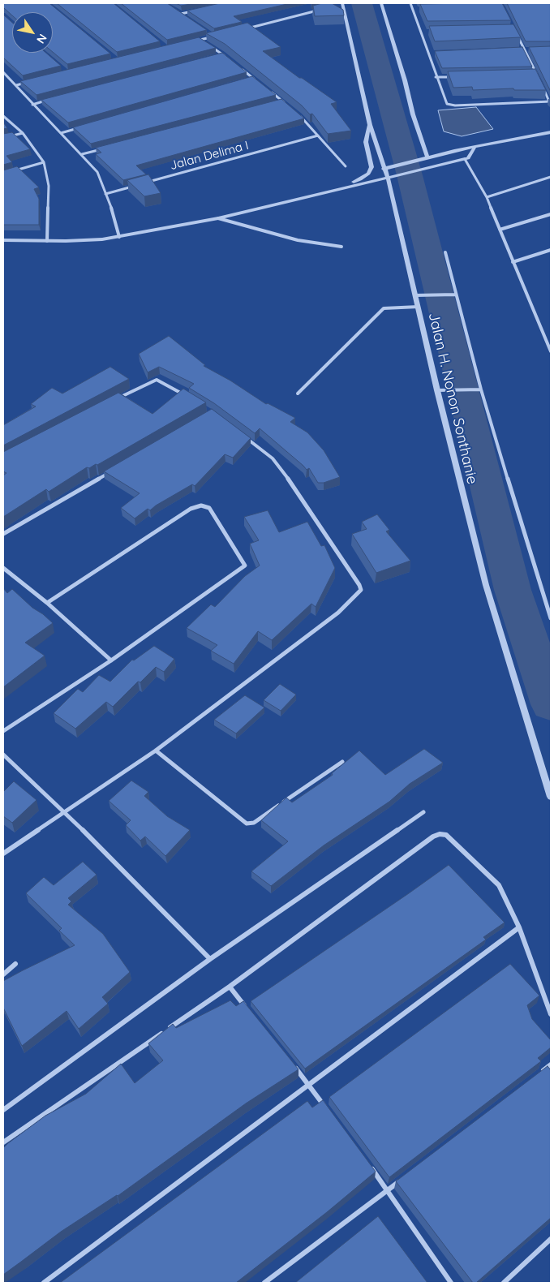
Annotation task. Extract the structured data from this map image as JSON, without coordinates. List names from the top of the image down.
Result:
{
  "streets": {
    "street": ["Jalan Delima I", "Jalan H. Nonon Sonthanie"]
  },
  "north": "bottom right"
}
